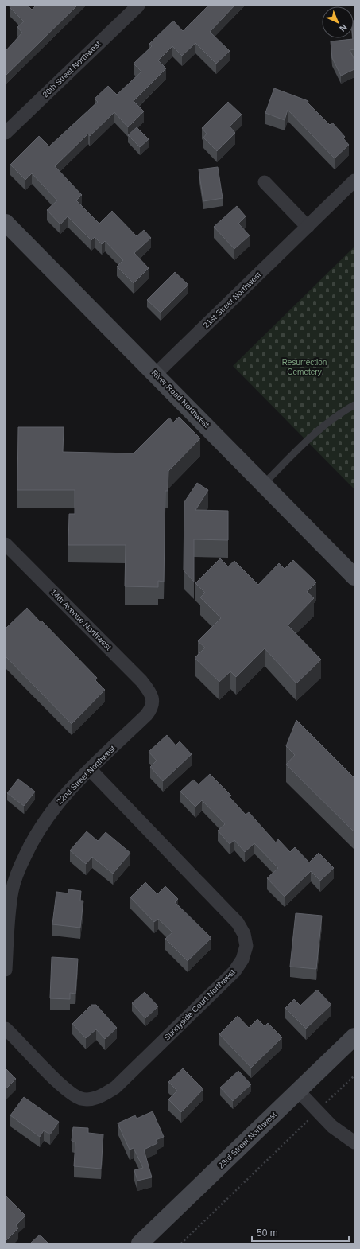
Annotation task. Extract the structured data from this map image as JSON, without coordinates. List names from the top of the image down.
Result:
{
  "streets": {
    "street": [
      "20th Street Northwest",
      "21st Street Northwest",
      "River Road Northwest",
      "14th Avenue Northwest",
      "22nd Street Northwest",
      "Sunnyside Court Northwest",
      "23rd Street Northwest"
    ]
  },
  "crossings": [
    ["21st Street Northwest", "River Road Northwest"],
    ["14th Avenue Northwest", "22nd Street Northwest"],
    ["22nd Street Northwest", "Sunnyside Court Northwest"]
  ],
  "parks": ["Resurrection Cemetery"],
  "scale_bar": "50 m",
  "north": "bottom right"
}
